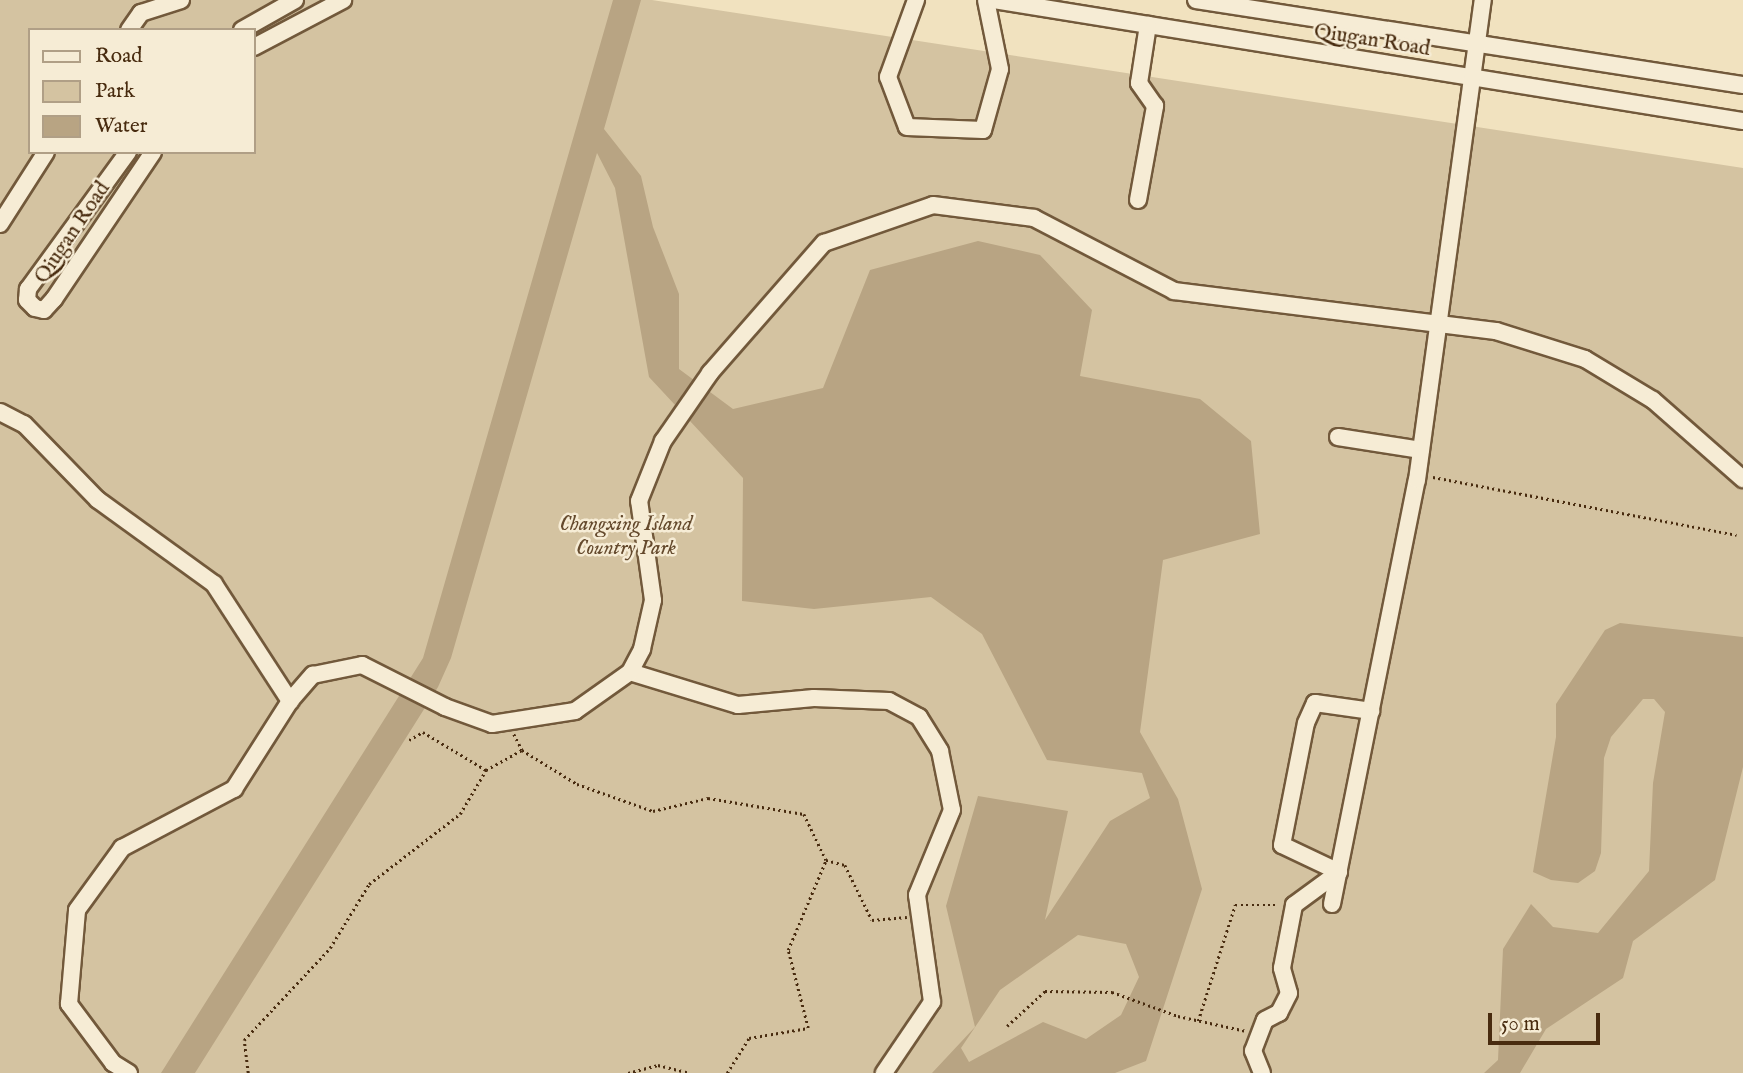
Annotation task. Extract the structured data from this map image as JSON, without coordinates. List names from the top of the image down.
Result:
{
  "streets": {
    "street": ["Qiugan Road"]
  },
  "parks": ["Changxing Island Country Park"],
  "legend": ["Road", "Park", "Water"],
  "scale_bar": "50 m"
}
